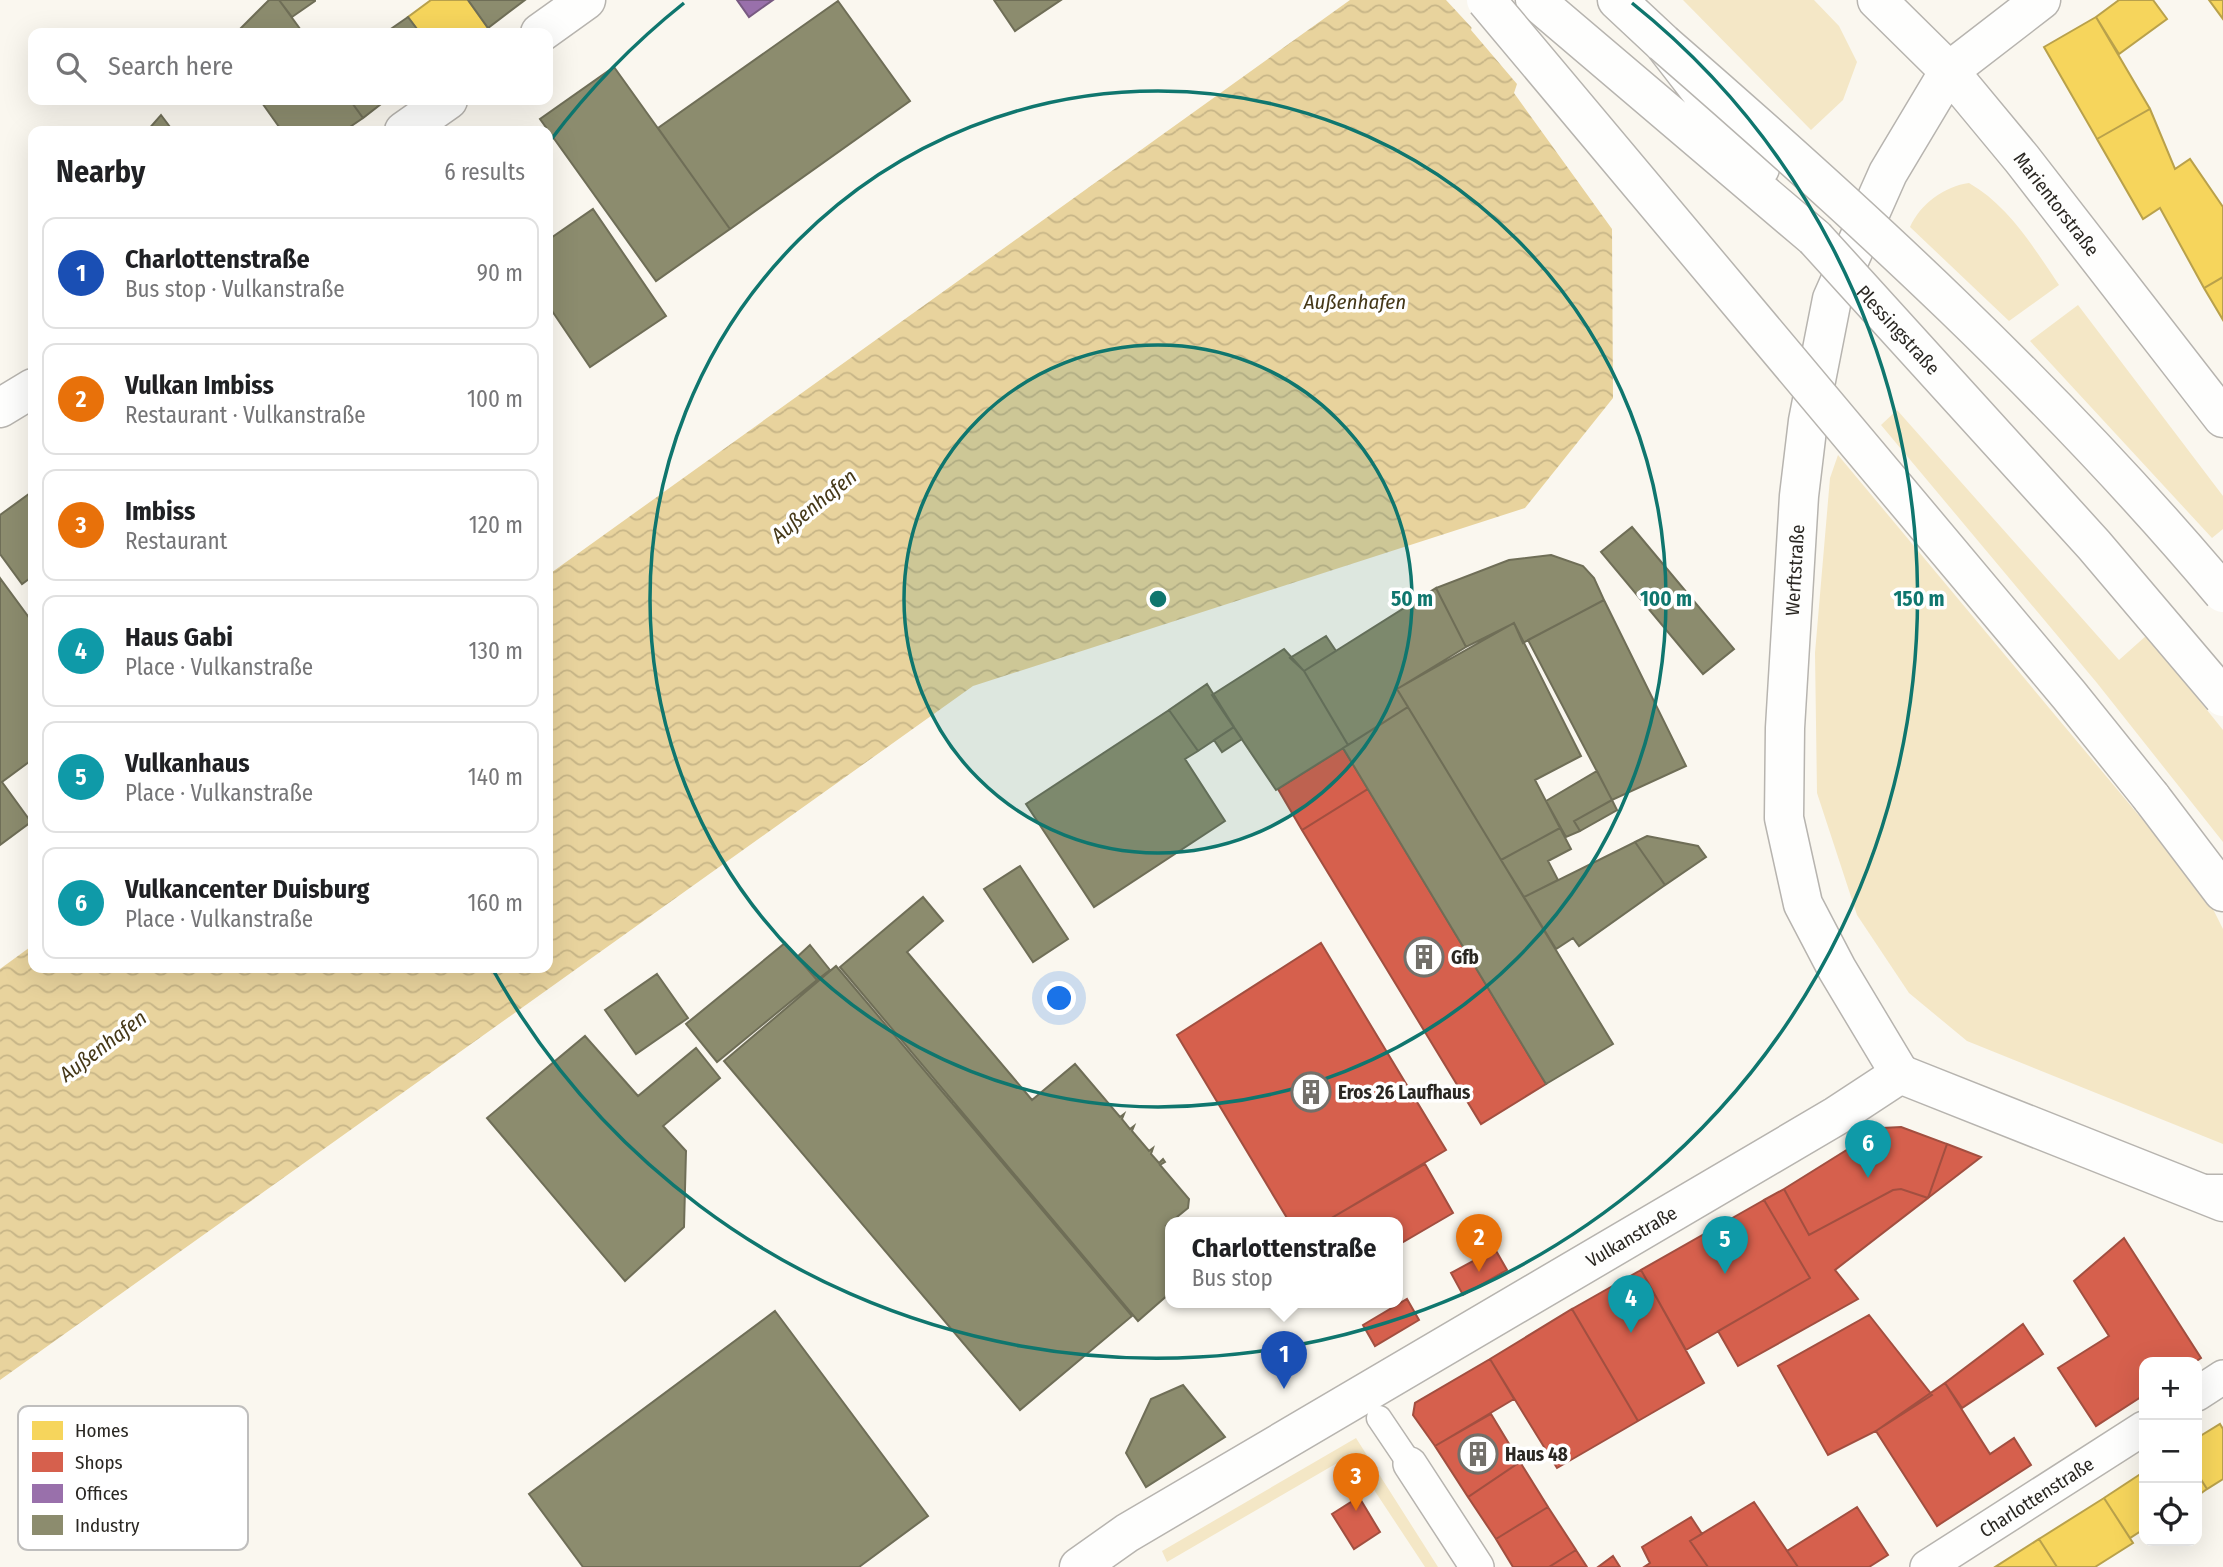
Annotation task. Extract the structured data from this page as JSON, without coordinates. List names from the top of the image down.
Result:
{
  "streets": {
    "main road": [
      "Marientorstraße",
      "Plessingstraße",
      "Werftstraße",
      "Vulkanstraße"
    ],
    "street": ["Charlottenstraße"]
  },
  "crossings": [
    ["Marientorstraße", "Werftstraße"],
    ["Werftstraße", "Vulkanstraße"]
  ],
  "water": ["Außenhafen"],
  "places": {
    "building": ["Gfb", "Eros 26 Laufhaus", "Haus 48"]
  },
  "legend": [
    "Homes",
    "Shops",
    "Offices",
    "Industry"
  ],
  "page": {
    "search": "Search here",
    "heading": ["Nearby", "6 results"],
    "list": [
      {
        "mark": "1",
        "name": "Charlottenstraße",
        "note": "Bus stop · Vulkanstraße",
        "value": "90 m"
      },
      {
        "mark": "2",
        "name": "Vulkan Imbiss",
        "note": "Restaurant · Vulkanstraße",
        "value": "100 m"
      },
      {
        "mark": "3",
        "name": "Imbiss",
        "note": "Restaurant",
        "value": "120 m"
      },
      {
        "mark": "4",
        "name": "Haus Gabi",
        "note": "Place · Vulkanstraße",
        "value": "130 m"
      },
      {
        "mark": "5",
        "name": "Vulkanhaus",
        "note": "Place · Vulkanstraße",
        "value": "140 m"
      },
      {
        "mark": "6",
        "name": "Vulkancenter Duisburg",
        "note": "Place · Vulkanstraße",
        "value": "160 m"
      }
    ],
    "pins": [
      "6",
      "2",
      "5",
      "4",
      "1",
      "3"
    ],
    "popup": ["Charlottenstraße", "Bus stop"],
    "map_buttons": ["+", "−"]
  },
  "rings": ["50 m", "100 m", "150 m"]
}
